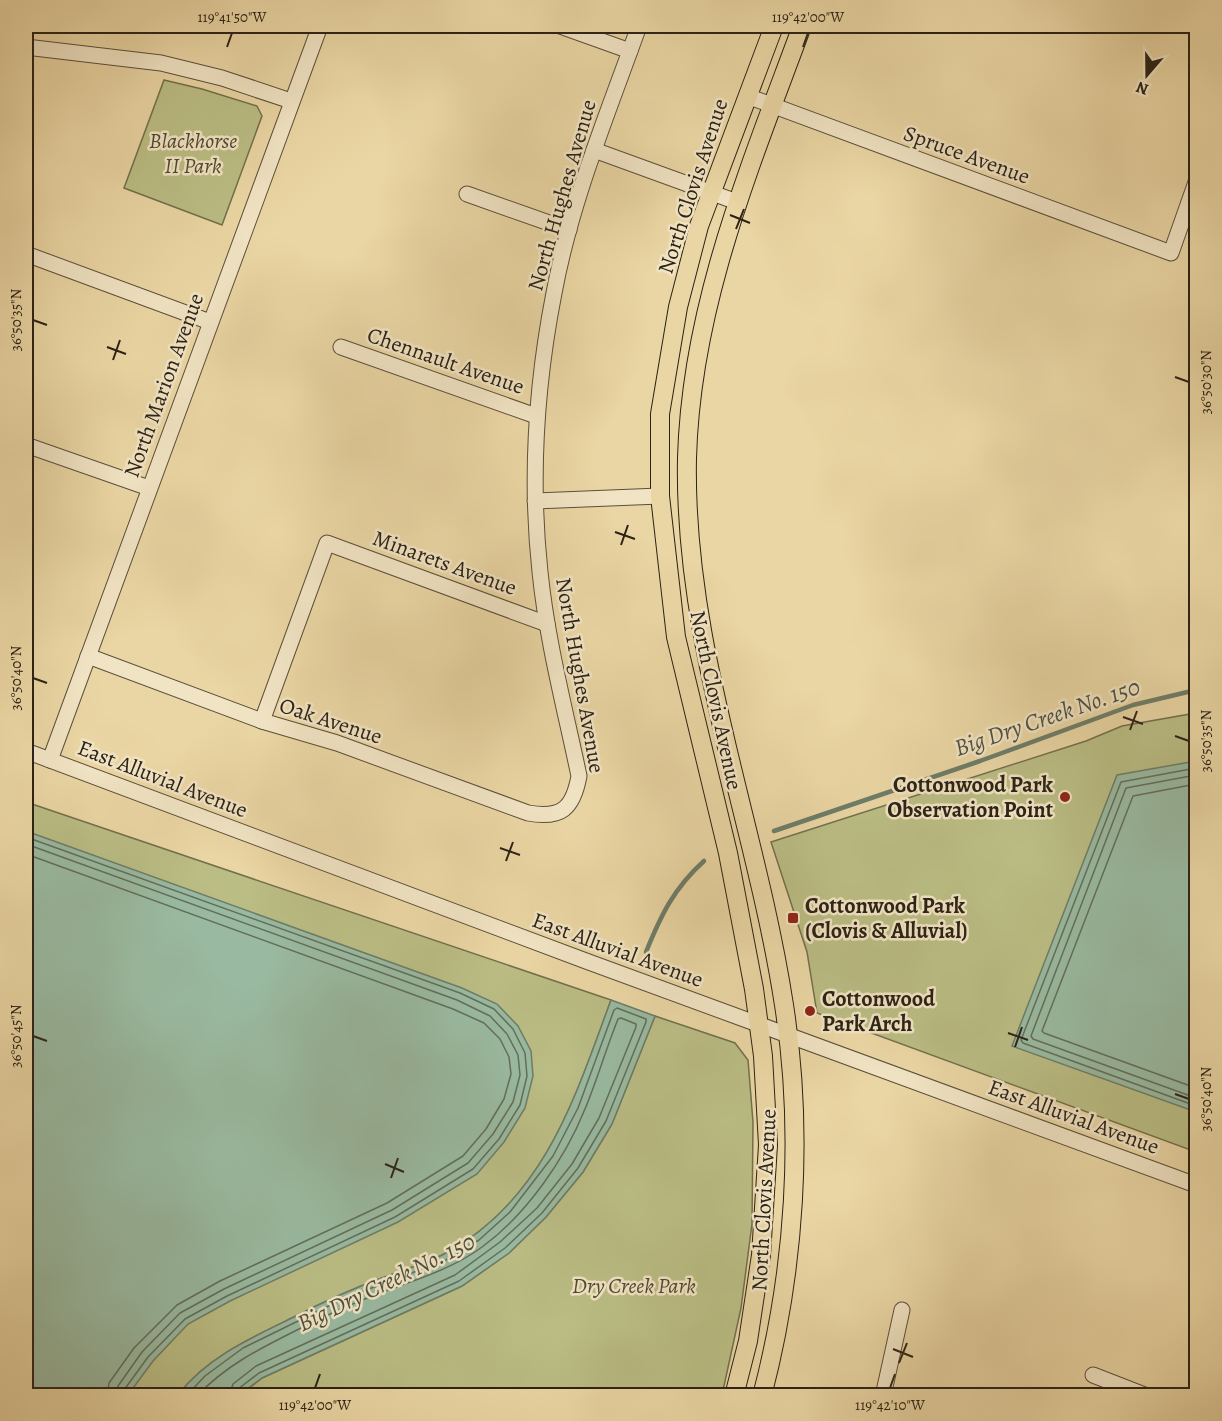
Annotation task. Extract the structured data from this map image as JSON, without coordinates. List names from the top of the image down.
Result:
{
  "streets": {
    "main road": ["North Clovis Avenue"],
    "street": [
      "Spruce Avenue",
      "North Hughes Avenue",
      "Chennault Avenue",
      "North Marion Avenue",
      "Minarets Avenue",
      "Oak Avenue",
      "East Alluvial Avenue"
    ]
  },
  "crossings": [
    ["Spruce Avenue", "North Clovis Avenue"],
    ["North Clovis Avenue", "East Alluvial Avenue"],
    ["North Hughes Avenue", "Chennault Avenue"],
    ["North Hughes Avenue", "Minarets Avenue"],
    ["North Hughes Avenue", "Oak Avenue"],
    ["North Marion Avenue", "Oak Avenue"],
    ["North Marion Avenue", "East Alluvial Avenue"],
    ["Minarets Avenue", "Oak Avenue"]
  ],
  "water": ["Big Dry Creek No. 150"],
  "parks": ["Blackhorse II Park", "Dry Creek Park"],
  "places": {
    "other": ["Cottonwood Park Observation Point", "Cottonwood Park Arch"],
    "transit": ["Cottonwood Park (Clovis & Alluvial)"]
  },
  "north": "bottom",
  "coordinates": [
    "119°41'50\"W",
    "119°42'00\"W",
    "36°50'35\"N",
    "36°50'30\"N",
    "36°50'40\"N",
    "36°50'45\"N",
    "119°42'10\"W"
  ]
}
